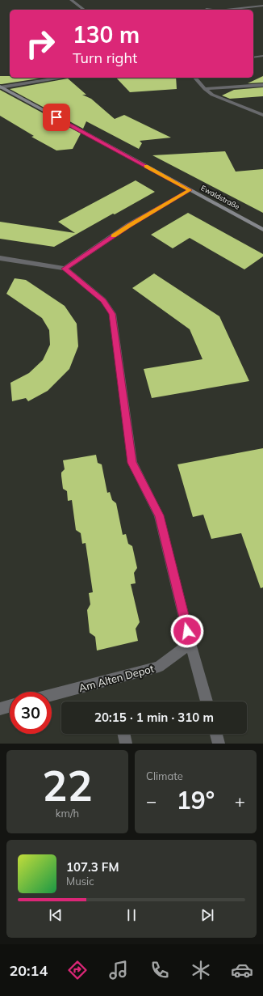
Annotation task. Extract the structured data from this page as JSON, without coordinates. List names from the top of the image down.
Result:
{
  "streets": {
    "main road": ["Ewaldstraße"],
    "street": ["Am Alten Depot"]
  },
  "page": {
    "turn": ["130 m", "Turn right"],
    "limit": "30",
    "trip": "20:15 · 1 min · 310 m",
    "tile": [
      ["22", "km/h"],
      "Climate"
    ],
    "heat": ["−", "19°", "+"],
    "song": ["107.3 FM", "Music"],
    "tabs": "20:14"
  }
}
